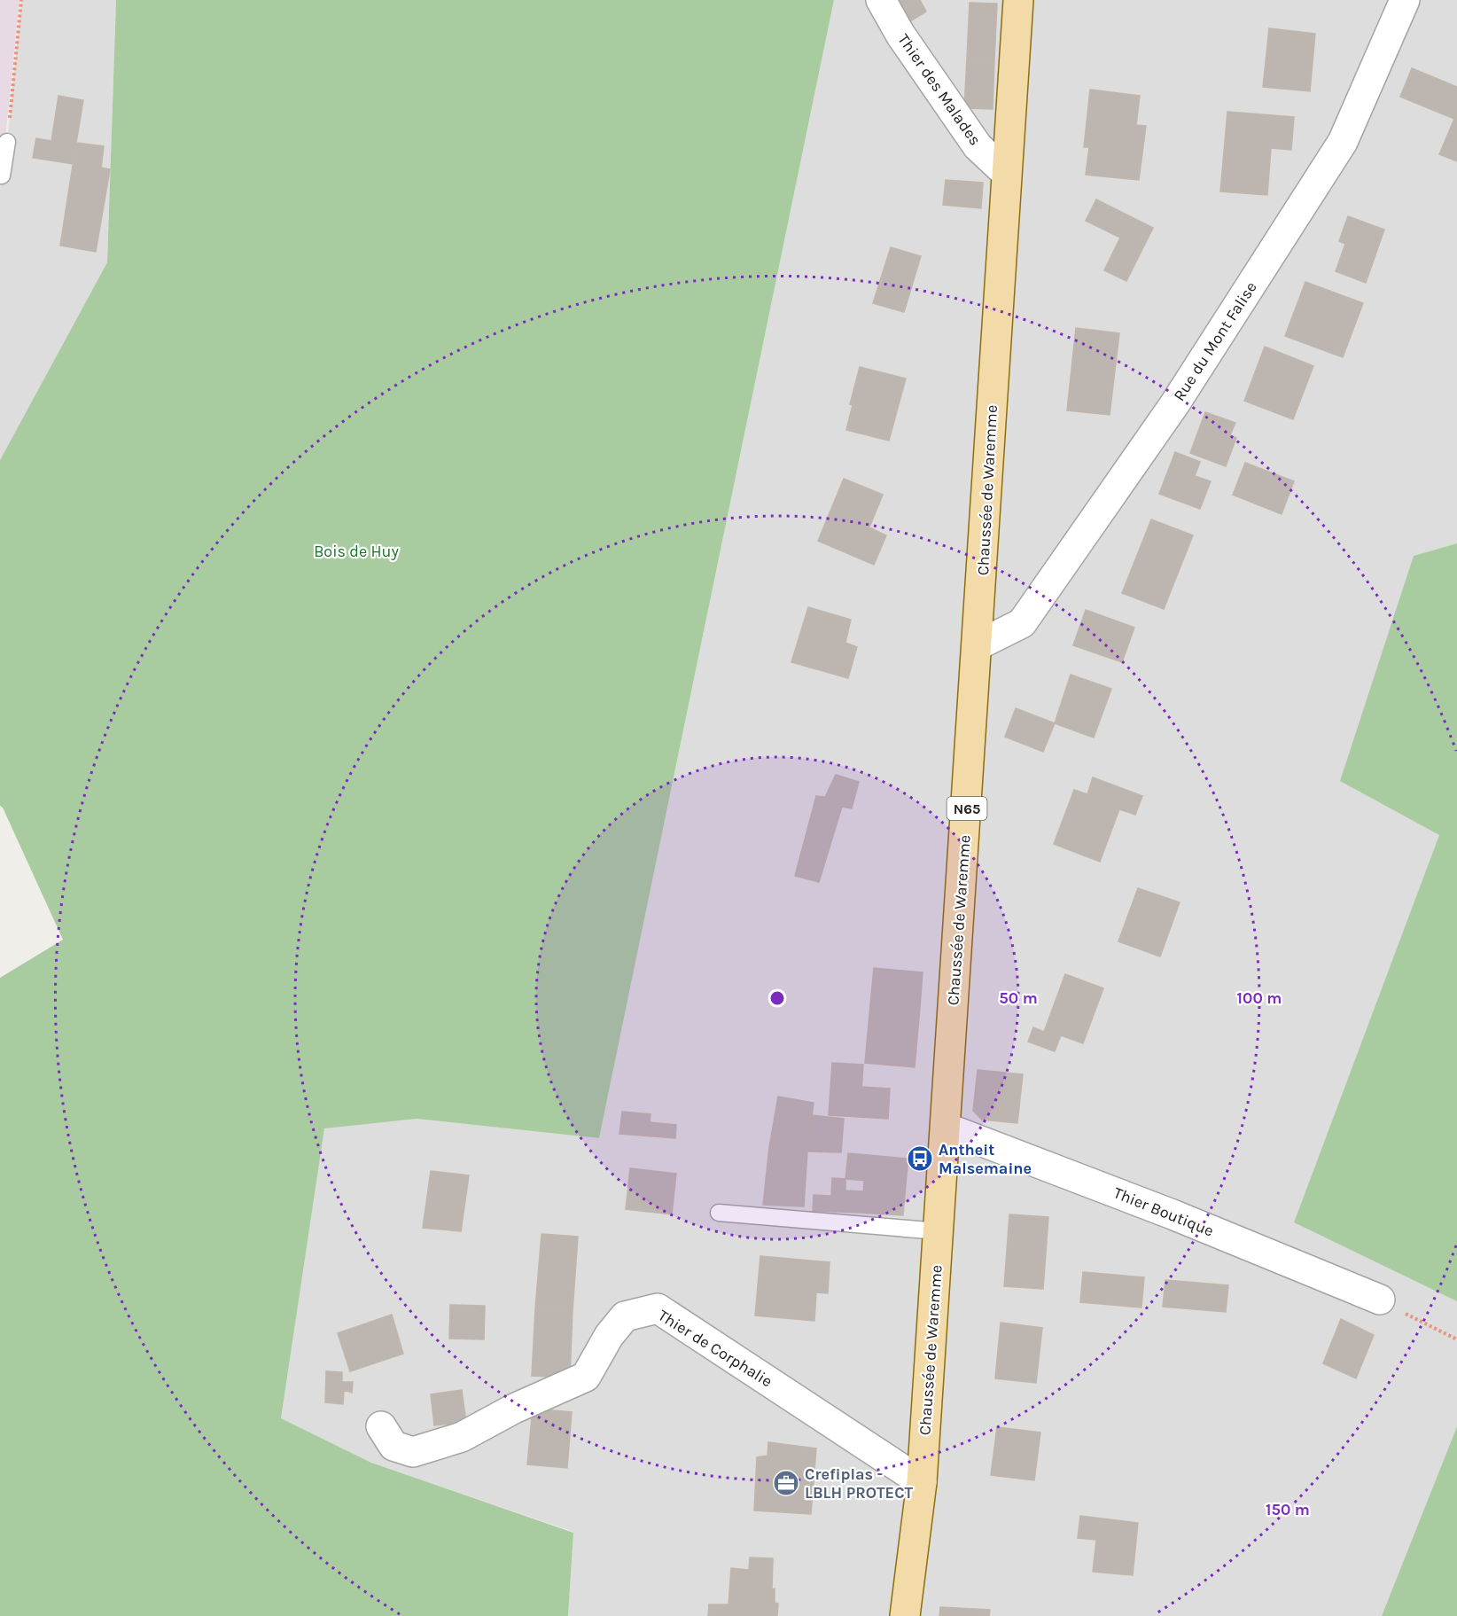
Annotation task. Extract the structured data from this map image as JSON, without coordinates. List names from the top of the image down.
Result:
{
  "streets": {
    "main road": ["Chaussée de Waremme", "N65"],
    "street": [
      "Thier des Malades",
      "Rue du Mont Falise",
      "Thier Boutique",
      "Thier de Corphalie"
    ]
  },
  "crossings": [
    ["Thier des Malades", "Chaussée de Waremme"],
    ["Rue du Mont Falise", "Chaussée de Waremme"],
    ["Chaussée de Waremme", "Thier Boutique"],
    ["Chaussée de Waremme", "Thier de Corphalie"]
  ],
  "parks": ["Bois de Huy"],
  "places": {
    "bus stop": ["Antheit Malsemaine"],
    "office": ["Crefiplas - LBLH PROTECT"]
  },
  "rings": ["50 m", "100 m", "150 m"]
}
